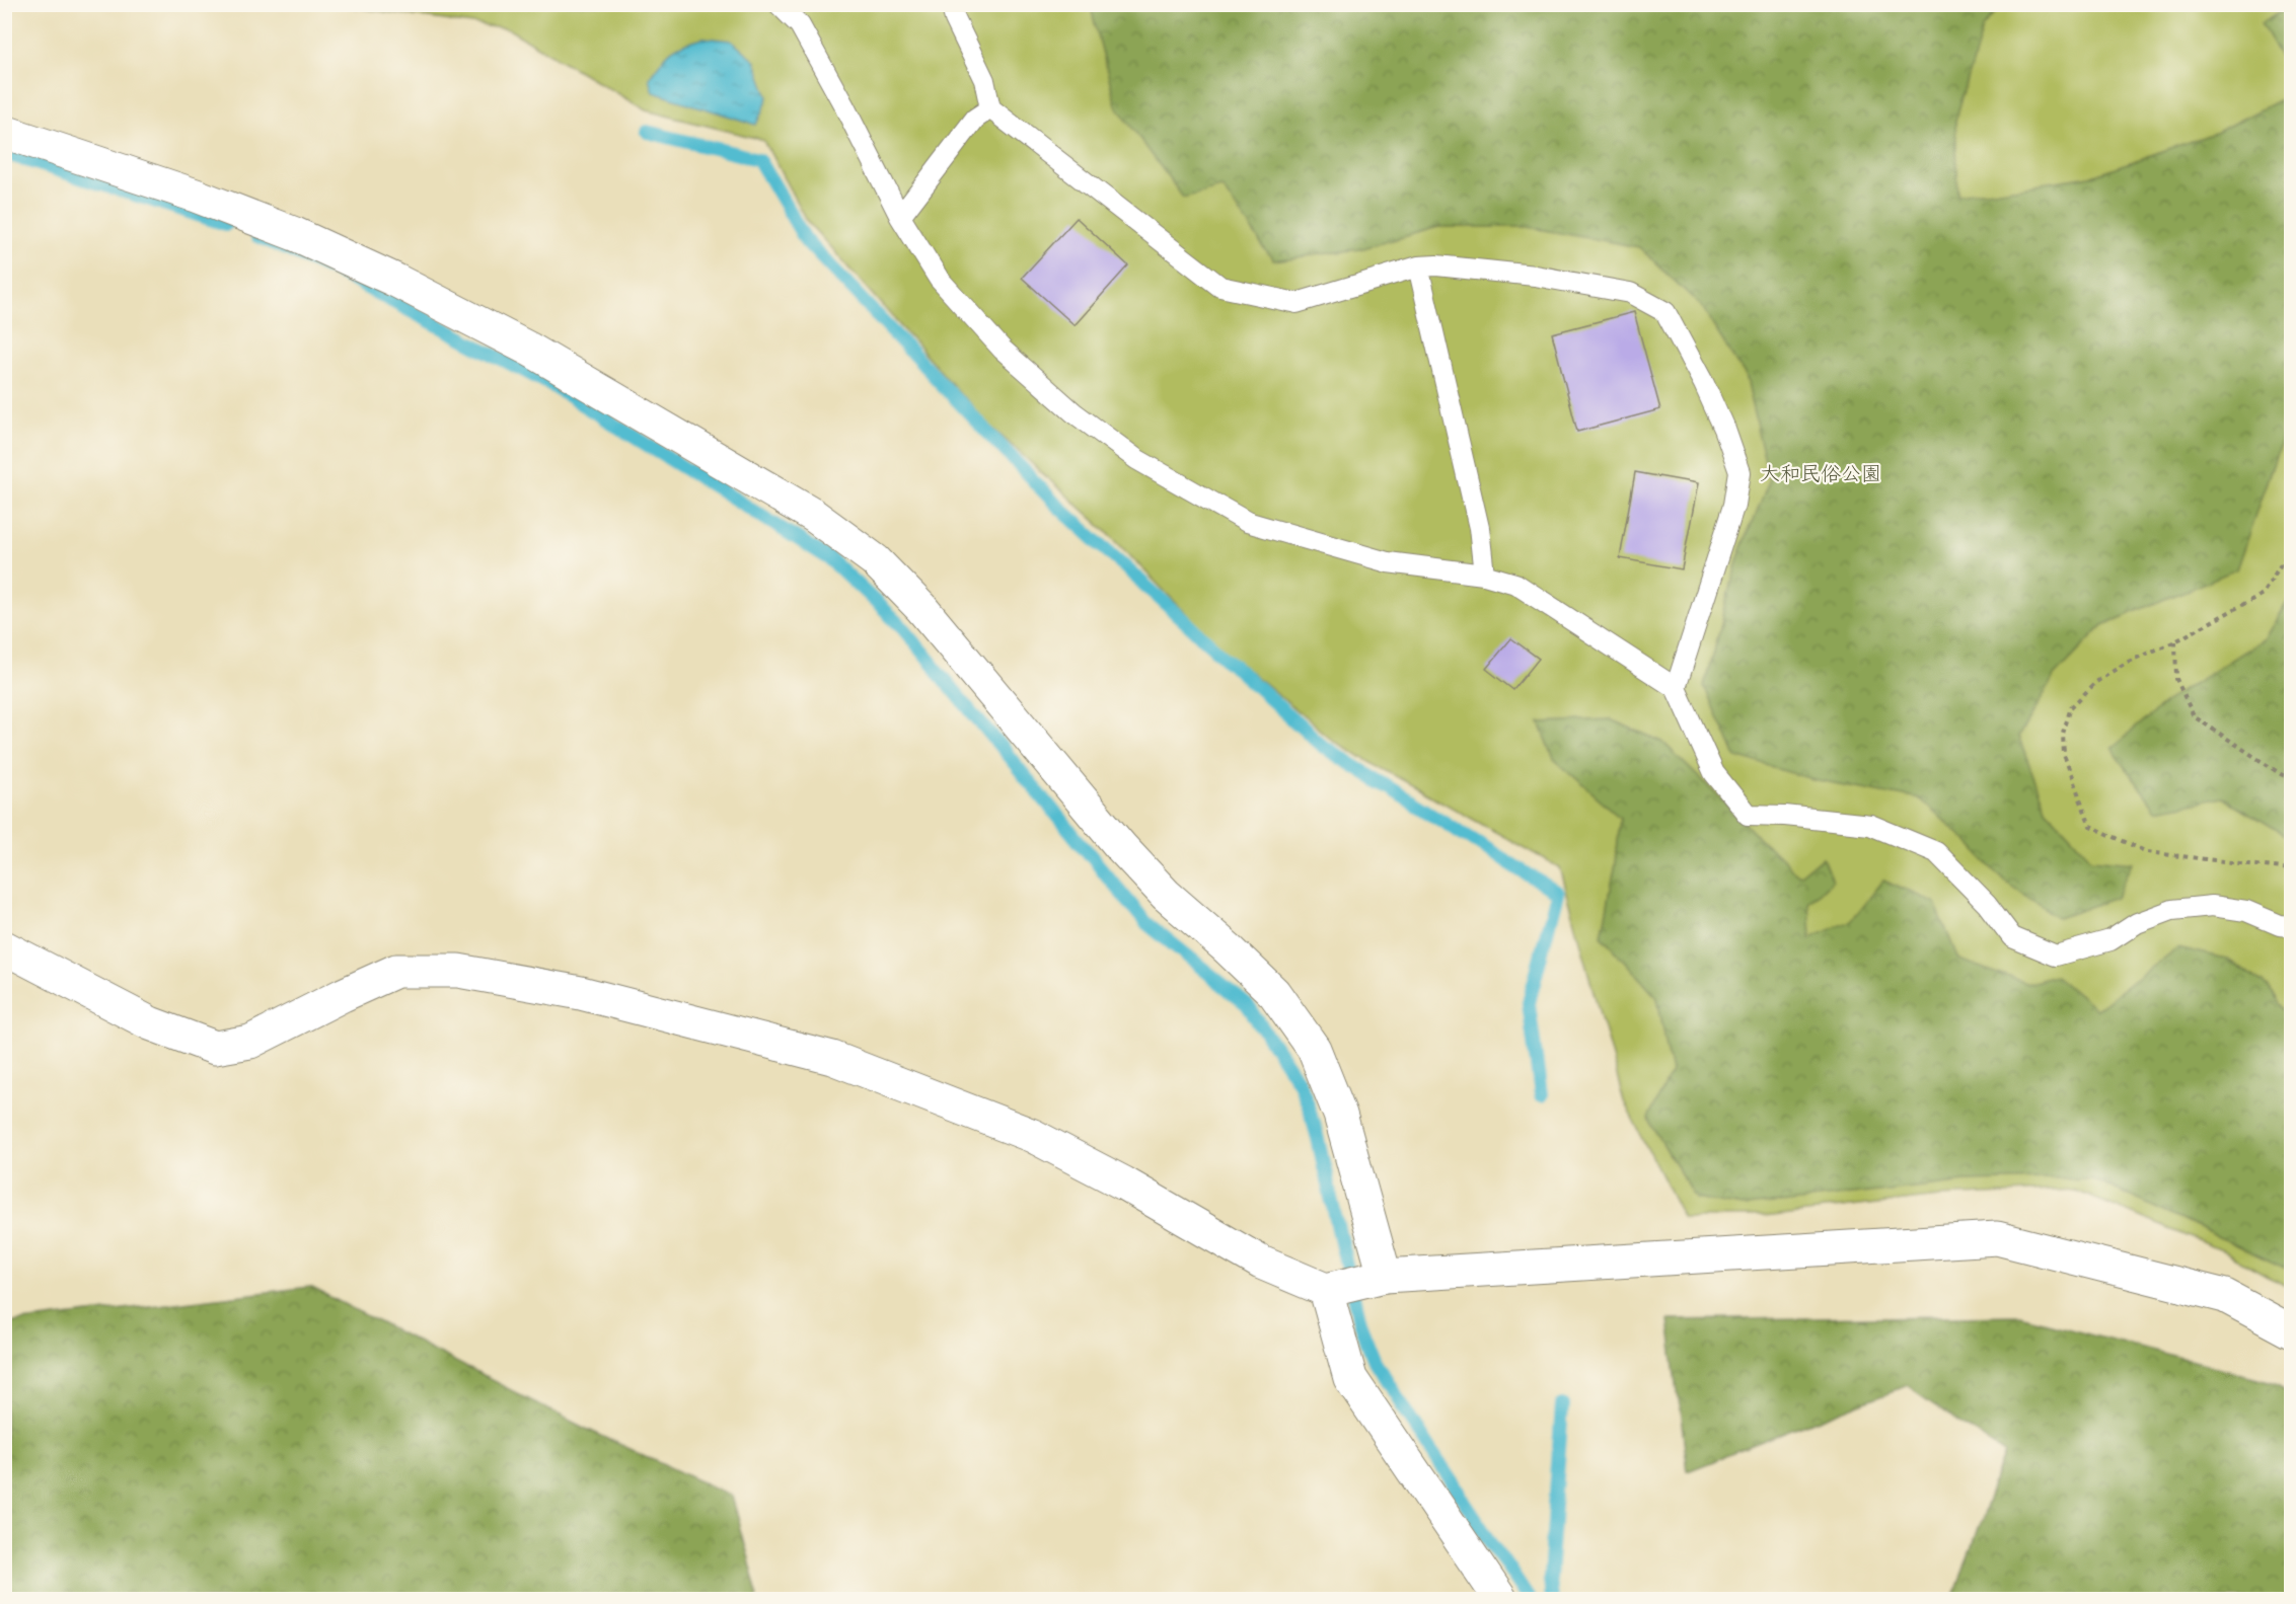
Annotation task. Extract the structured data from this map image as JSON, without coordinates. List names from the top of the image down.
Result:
{
  "parks": ["大和民俗公園"]
}
